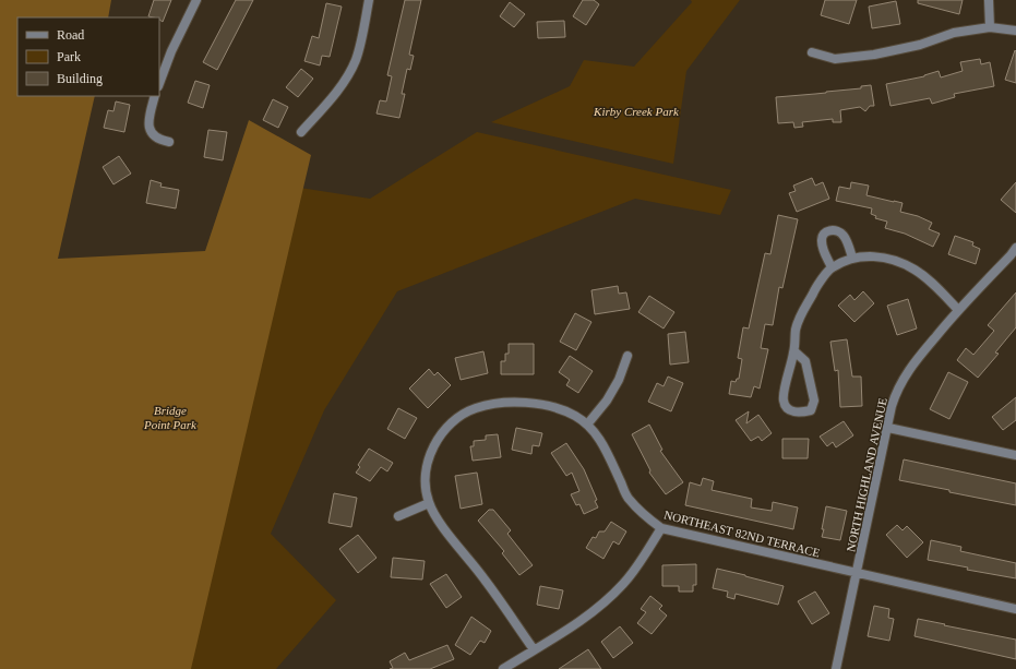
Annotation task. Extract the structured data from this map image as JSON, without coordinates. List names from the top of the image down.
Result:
{
  "streets": {
    "street": ["NORTH HIGHLAND AVENUE", "NORTHEAST 82ND TERRACE"]
  },
  "crossings": [
    ["NORTH HIGHLAND AVENUE", "NORTHEAST 82ND TERRACE"]
  ],
  "parks": ["Kirby Creek Park", "Bridge Point Park"],
  "legend": ["Road", "Park", "Building"]
}
